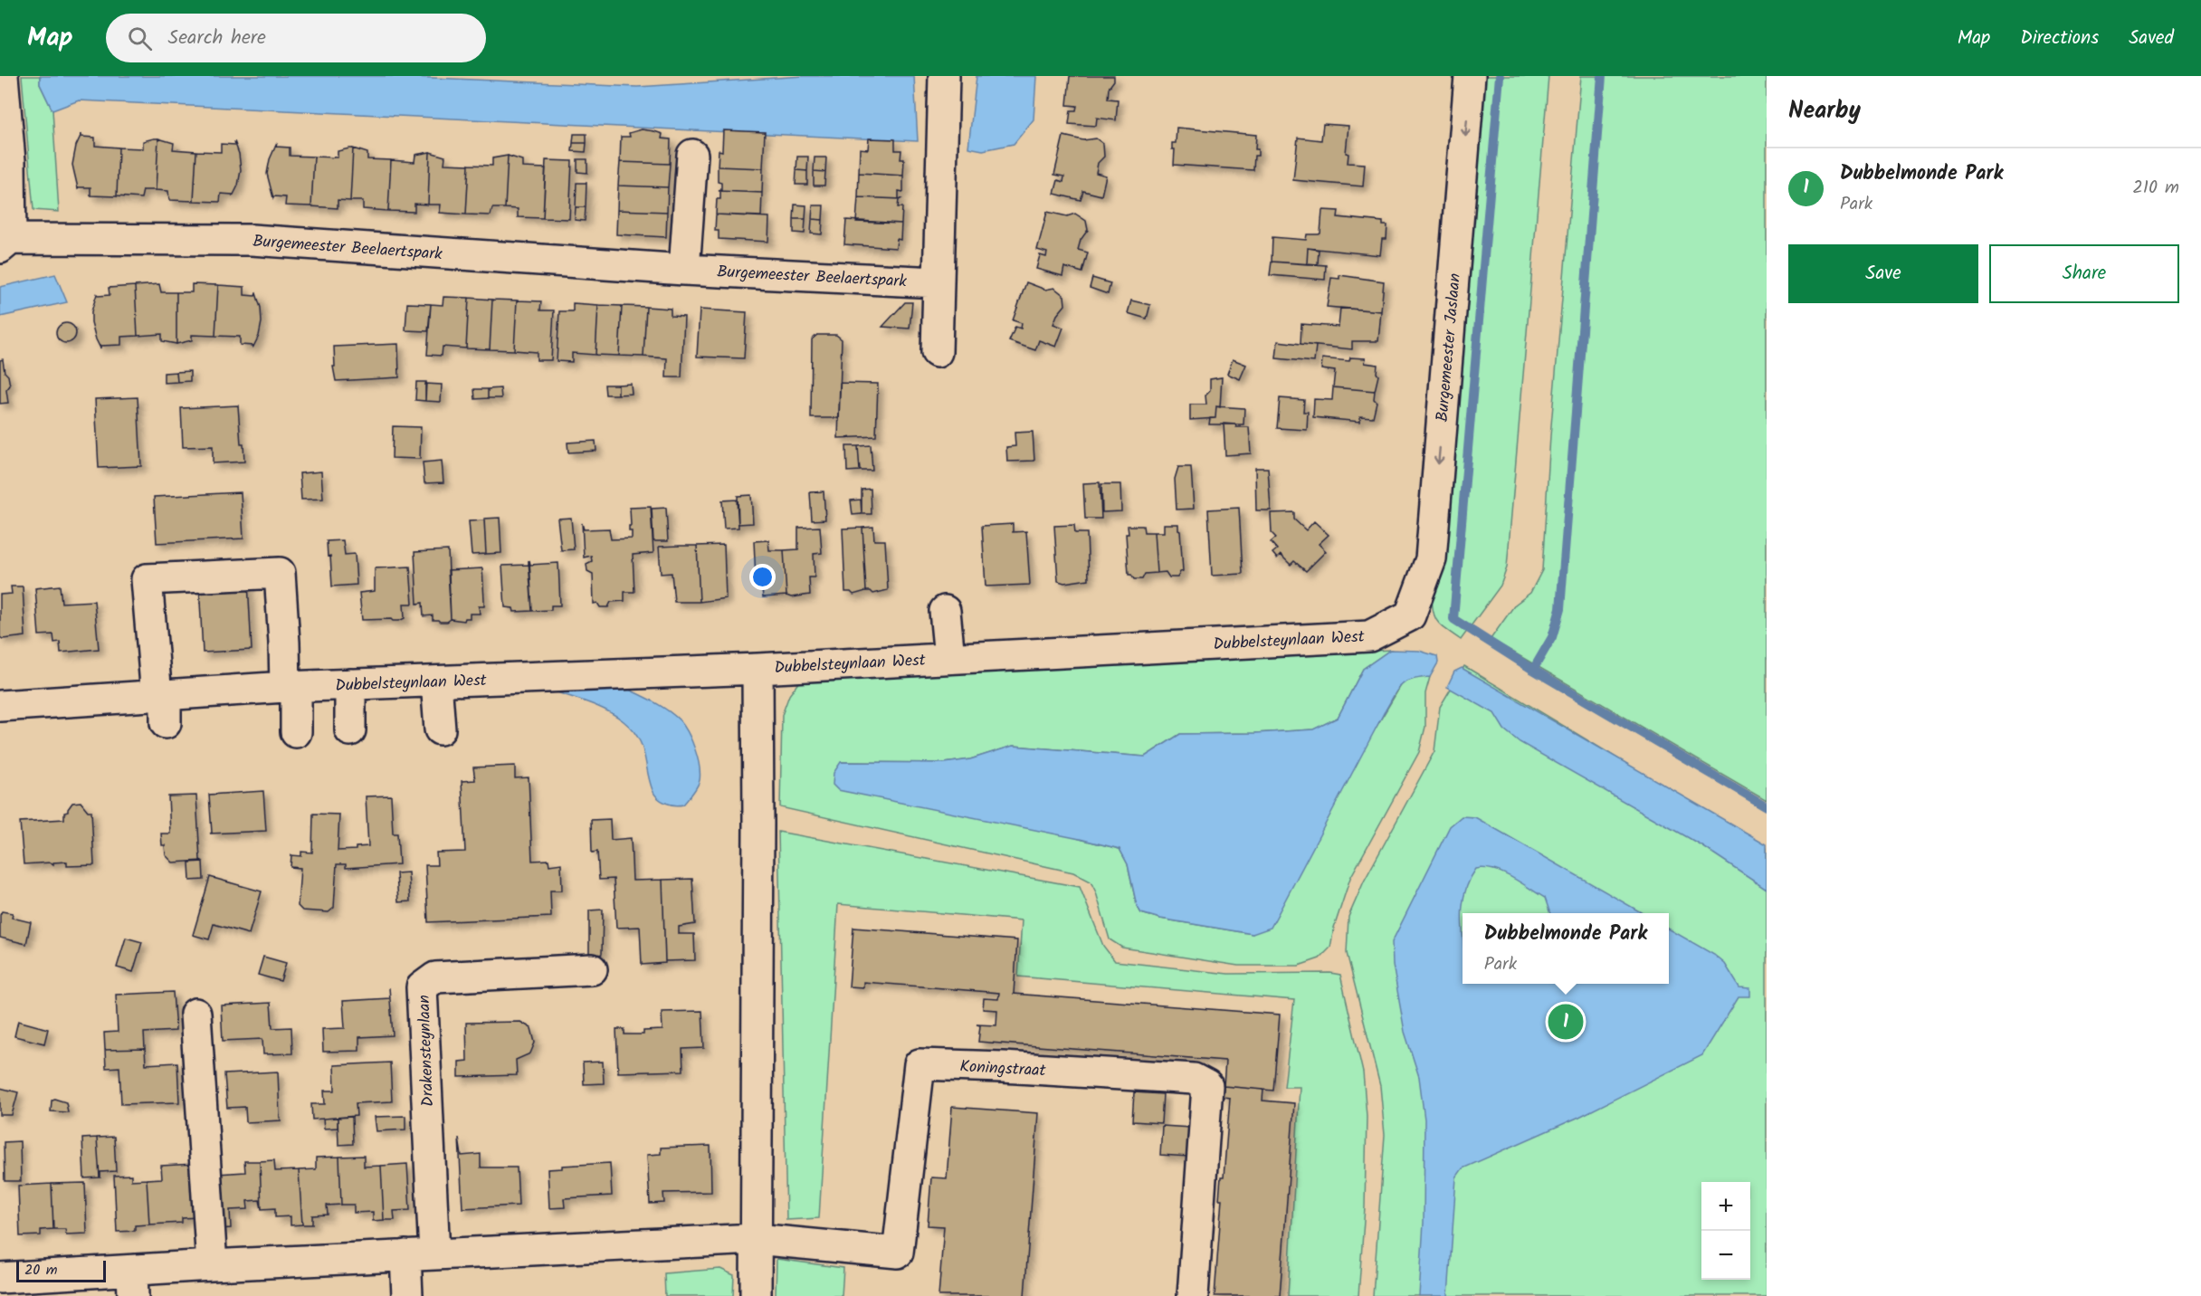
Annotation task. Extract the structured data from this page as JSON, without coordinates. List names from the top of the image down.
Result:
{
  "streets": {
    "street": [
      "Burgemeester Beelaertspark",
      "Burgemeester Jaslaan",
      "Dubbelsteynlaan West",
      "Drakensteynlaan",
      "Koningstraat"
    ]
  },
  "crossings": [
    ["Burgemeester Jaslaan", "Dubbelsteynlaan West"]
  ],
  "one_way": ["Burgemeester Jaslaan"],
  "scale_bar": "20 m",
  "page": {
    "header": "Map",
    "search": "Search here",
    "nav": ["Map", "Directions", "Saved"],
    "heading": "Nearby",
    "list": [
      {
        "mark": "1",
        "name": "Dubbelmonde Park",
        "note": "Park",
        "value": "210 m"
      }
    ],
    "buttons": ["Save", "Share"],
    "popup": ["Dubbelmonde Park", "Park"],
    "pins": "1",
    "map_buttons": ["+", "−"],
    "scale": "20 m"
  }
}
